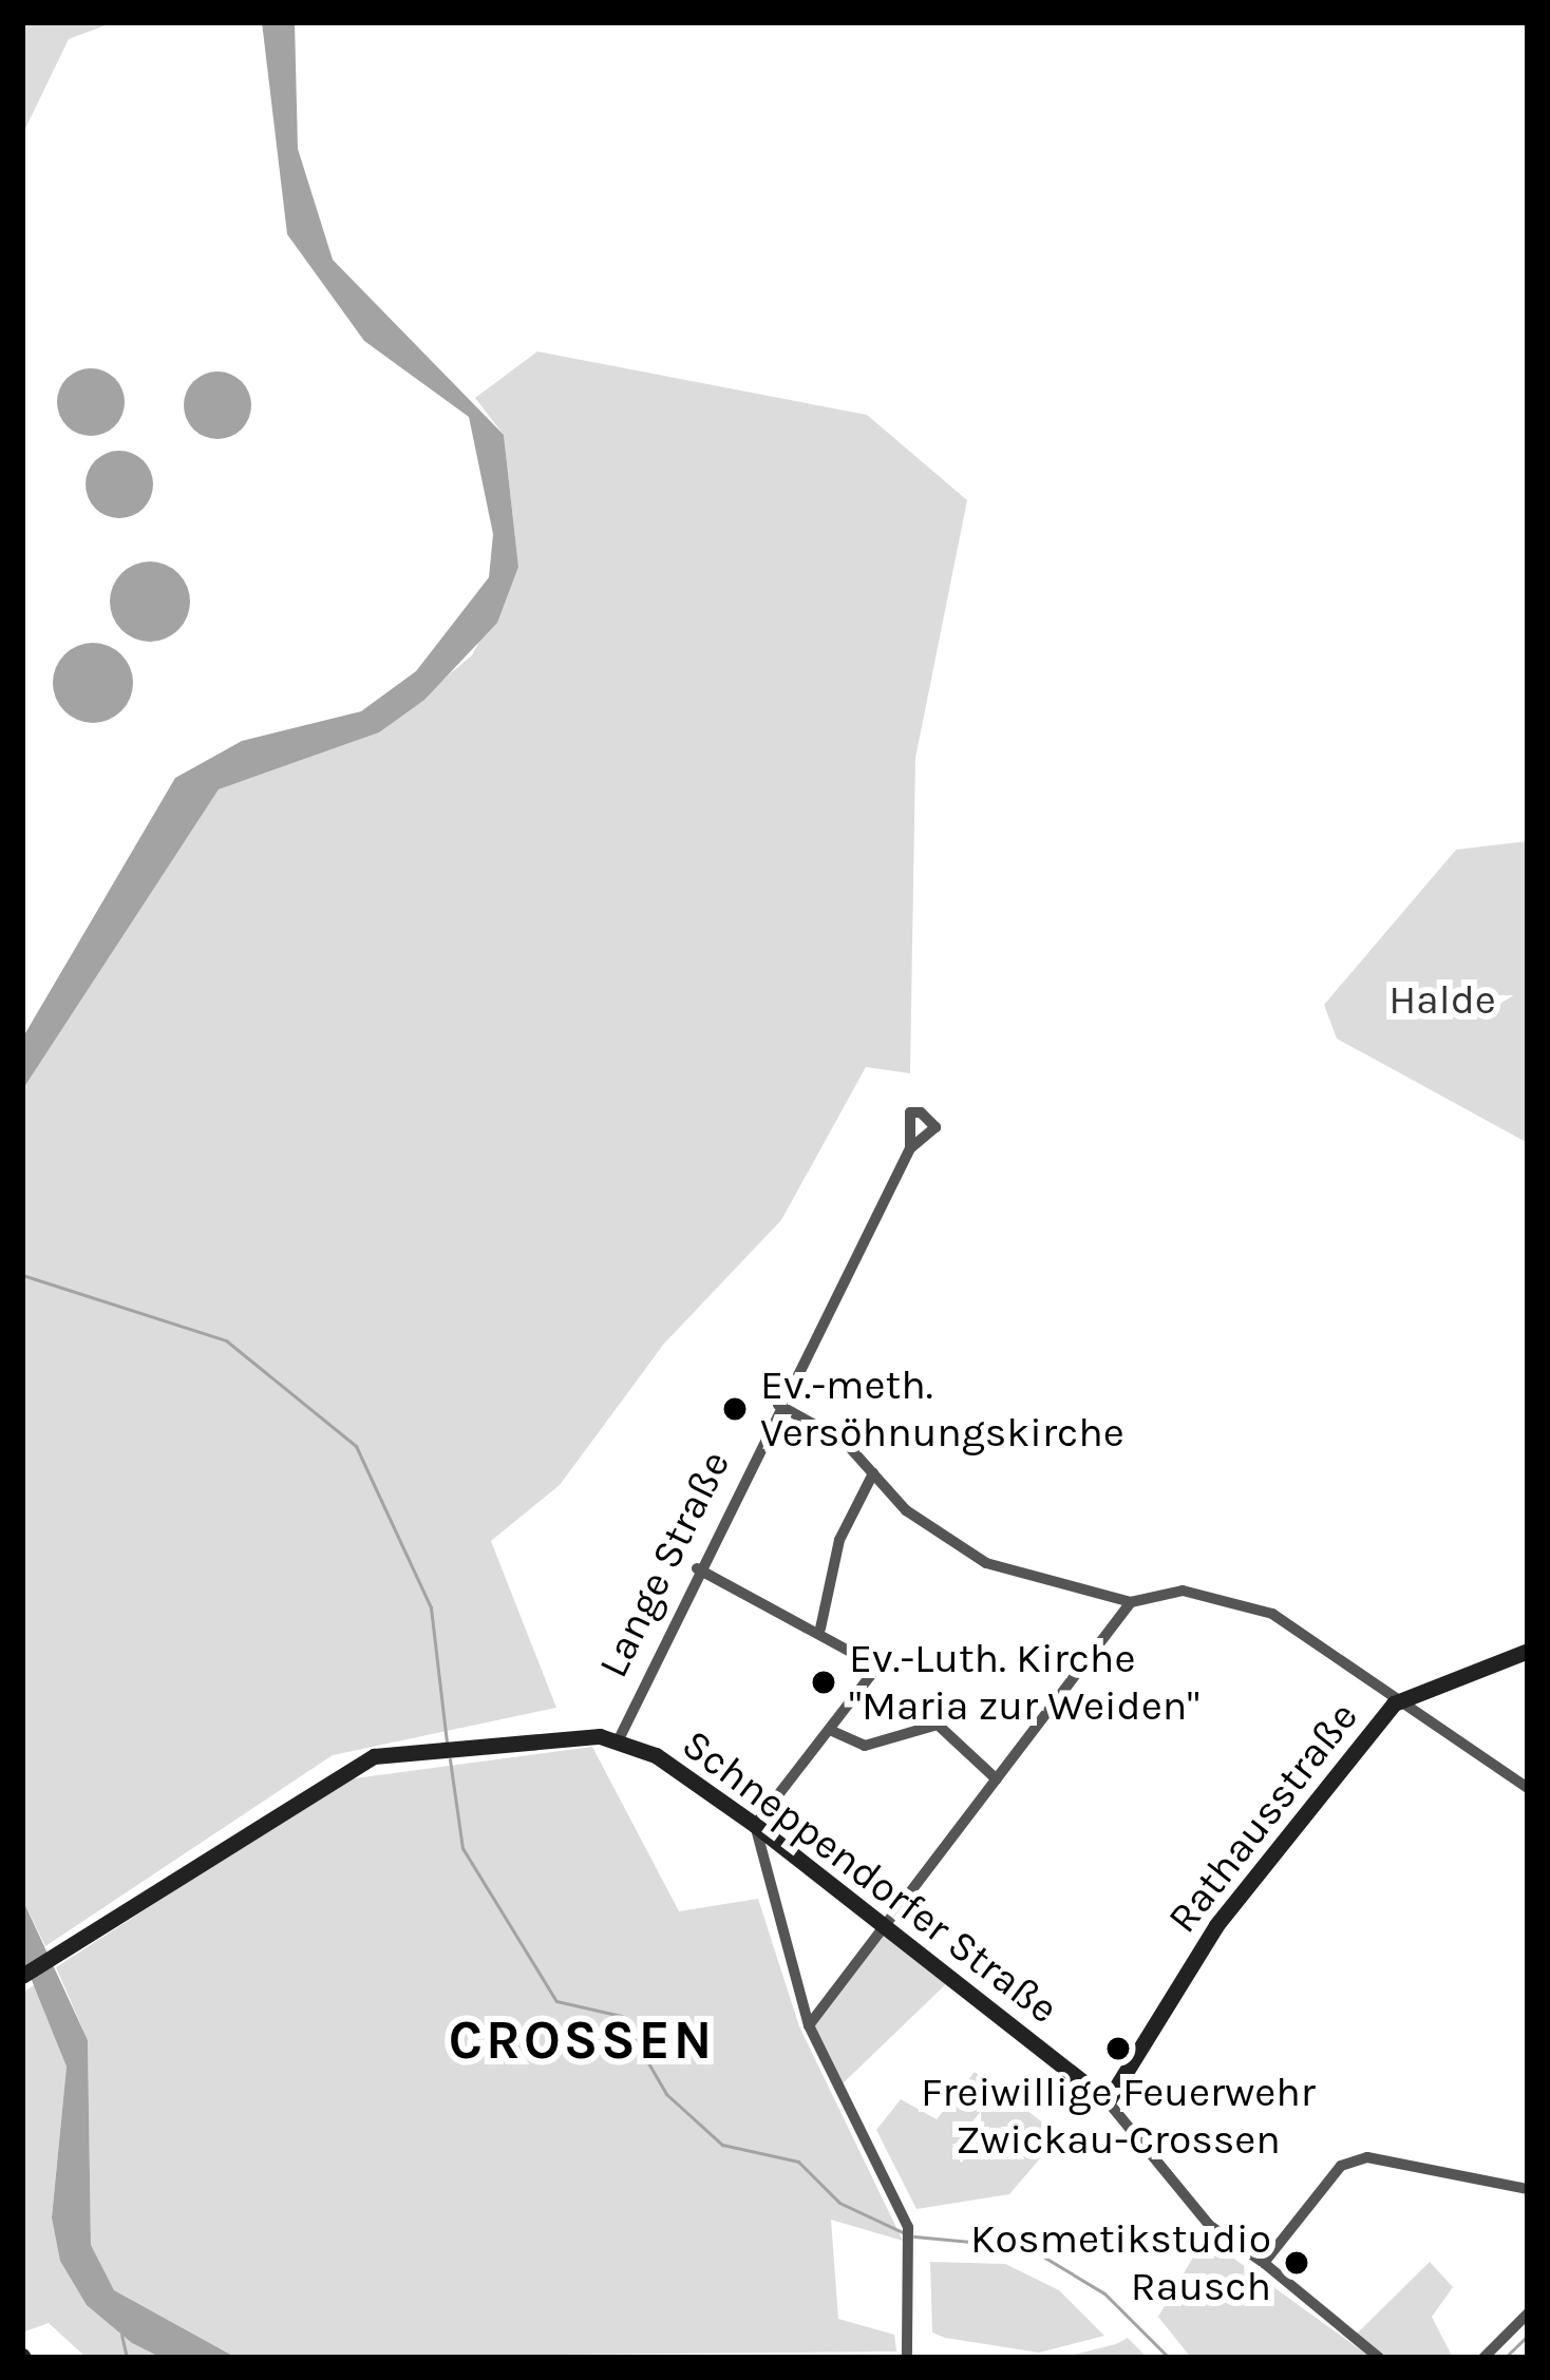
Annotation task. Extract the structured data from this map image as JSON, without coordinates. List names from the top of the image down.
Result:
{
  "streets": {
    "street": ["Lange Straße", "Rathausstraße", "Schneppendorfer Straße"]
  },
  "crossings": [
    ["Lange Straße", "Schneppendorfer Straße"],
    ["Rathausstraße", "Schneppendorfer Straße"]
  ],
  "districts": ["CROSSEN"],
  "parks": ["Halde"],
  "places": [
    "Ev.-meth. Versöhnungskirche",
    "Ev.-Luth. Kirche \"Maria zur Weiden\"",
    "Freiwillige Feuerwehr Zwickau-Crossen",
    "Kosmetikstudio Rausch"
  ]
}
